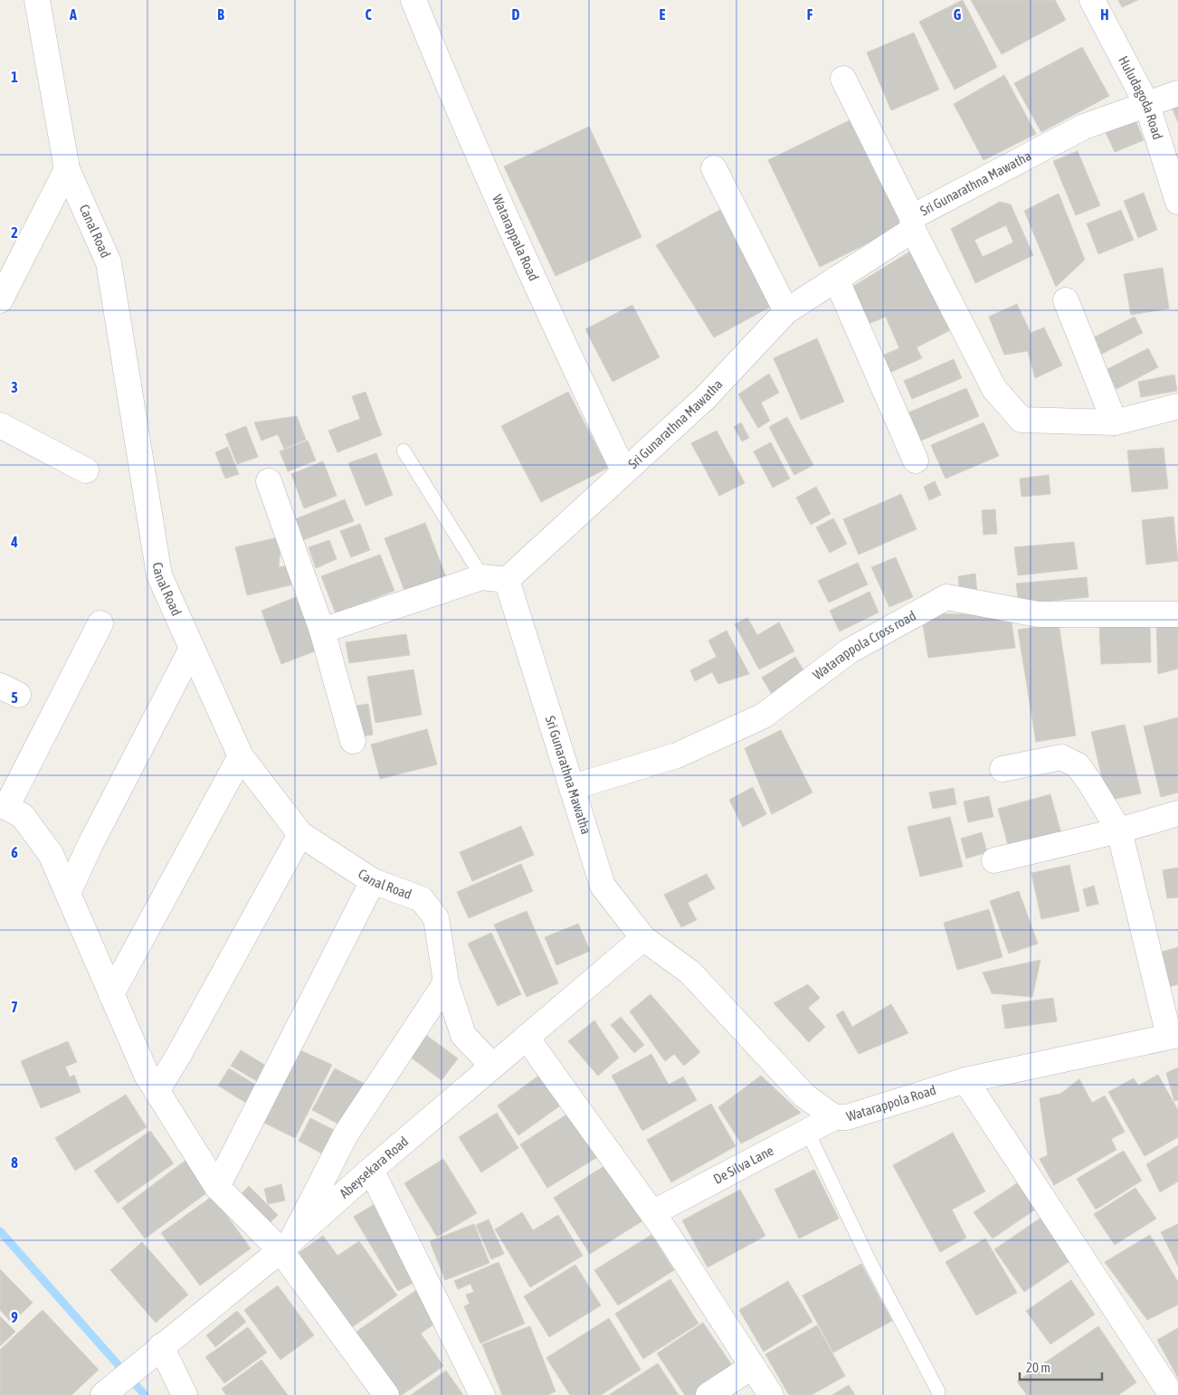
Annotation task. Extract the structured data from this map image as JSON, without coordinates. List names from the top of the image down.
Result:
{
  "streets": {
    "street": [
      "Huludagoda Road",
      "Sri Gunarathna Mawatha",
      "Canal Road",
      "Watarappala Road",
      "Watarappola Cross road",
      "Watarappola Road",
      "De Silva Lane",
      "Abeysekara Road"
    ]
  },
  "crossings": [
    ["Huludagoda Road", "Sri Gunarathna Mawatha"],
    ["Sri Gunarathna Mawatha", "Watarappala Road"],
    ["Sri Gunarathna Mawatha", "Watarappola Cross road"],
    ["Sri Gunarathna Mawatha", "Watarappola Road"],
    ["Sri Gunarathna Mawatha", "Abeysekara Road"],
    ["Canal Road", "Abeysekara Road"],
    ["Watarappola Road", "De Silva Lane"],
    ["Watarappola Road", "Abeysekara Road"]
  ],
  "scale_bar": "20 m",
  "grid": {
    "columns": [
      "A",
      "B",
      "C",
      "D",
      "E",
      "F",
      "G",
      "H"
    ],
    "rows": [
      "1",
      "2",
      "3",
      "4",
      "5",
      "6",
      "7",
      "8",
      "9"
    ]
  }
}
